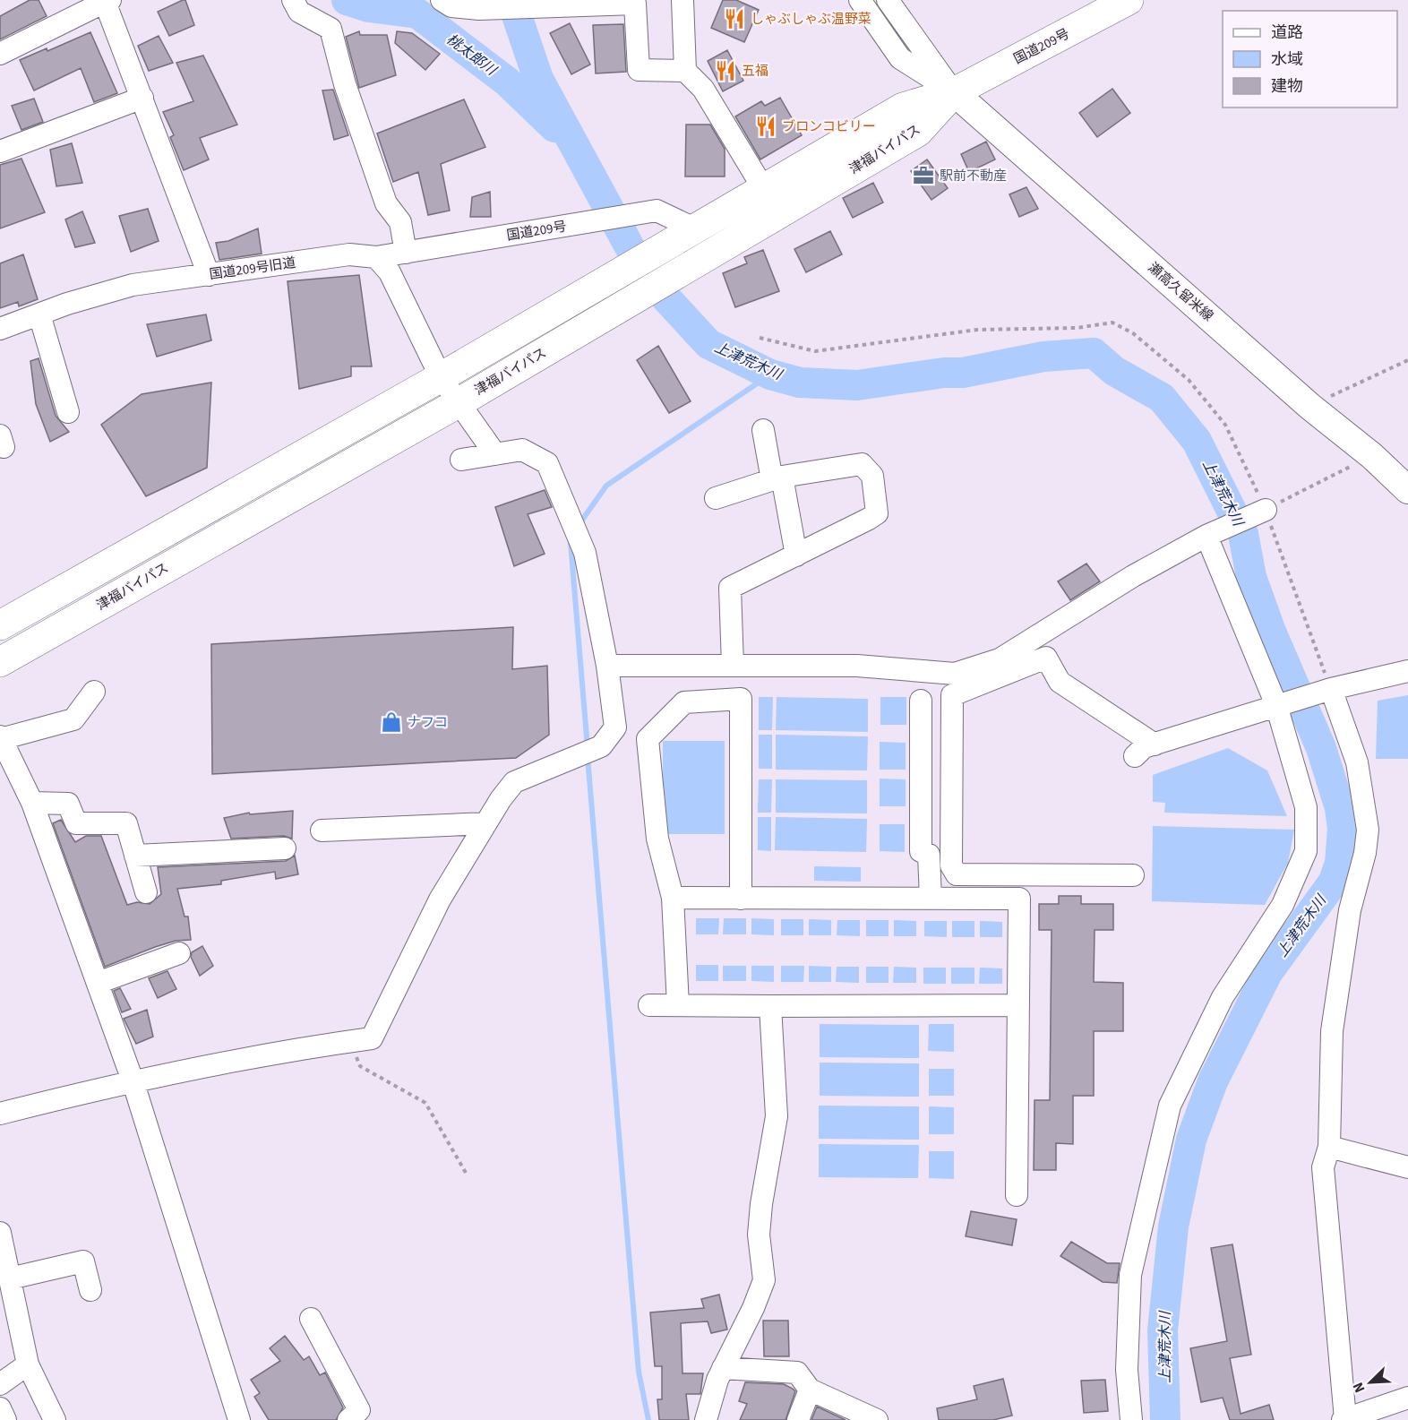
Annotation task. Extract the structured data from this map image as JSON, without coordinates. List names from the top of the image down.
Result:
{
  "streets": {
    "highway": ["国道209号", "津福バイパス"],
    "main road": ["瀬高久留米線"],
    "street": ["国道209号旧道"]
  },
  "crossings": [
    ["国道209号", "津福バイパス"],
    ["国道209号", "国道209号旧道"],
    ["国道209号", "瀬高久留米線"],
    ["津福バイパス", "瀬高久留米線"]
  ],
  "water": ["桃太郎川", "上津荒木川"],
  "places": {
    "restaurant": ["しゃぶしゃぶ温野菜", "五福", "ブロンコビリー"],
    "office": ["駅前不動産"],
    "shop": ["ナフコ"]
  },
  "legend": ["道路", "水域", "建物"],
  "north": "bottom left"
}
